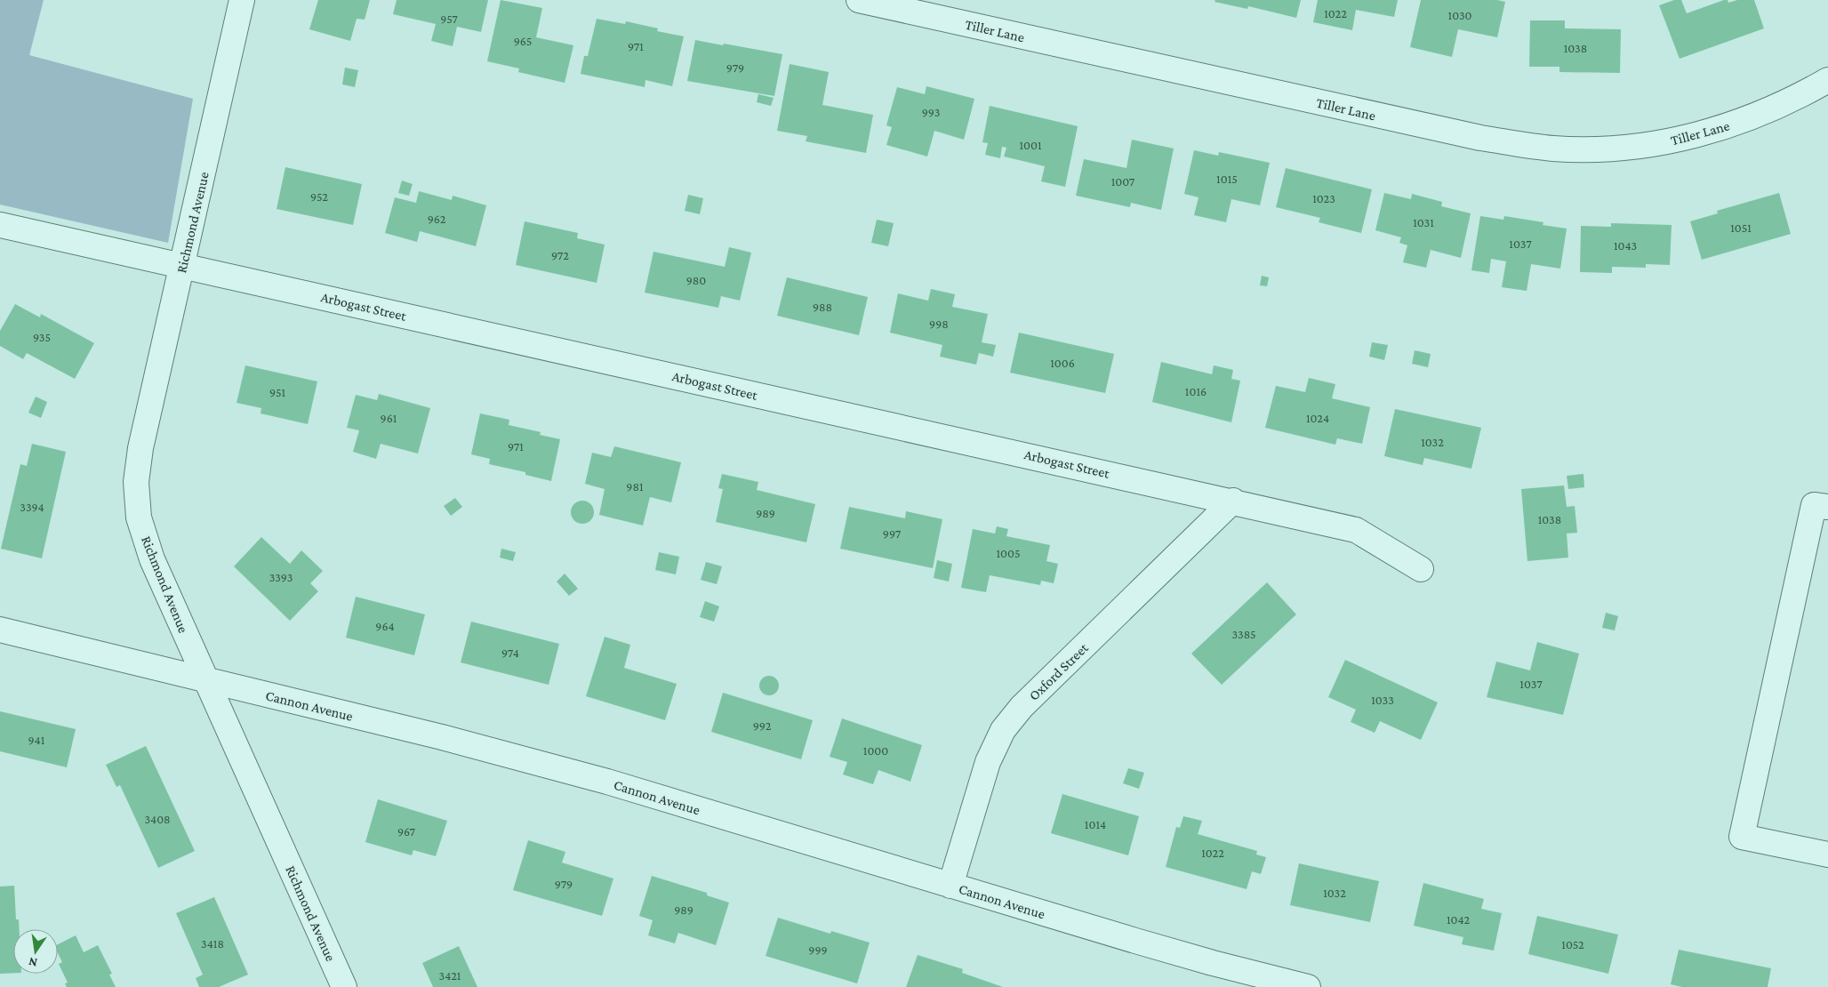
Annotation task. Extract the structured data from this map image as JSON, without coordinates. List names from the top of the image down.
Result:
{
  "streets": {
    "street": [
      "Tiller Lane",
      "Richmond Avenue",
      "Arbogast Street",
      "Oxford Street",
      "Cannon Avenue"
    ]
  },
  "crossings": [
    ["Richmond Avenue", "Arbogast Street"],
    ["Richmond Avenue", "Cannon Avenue"],
    ["Arbogast Street", "Oxford Street"],
    ["Oxford Street", "Cannon Avenue"]
  ],
  "house_numbers": [
    "1022",
    "1030",
    "957",
    "965",
    "971",
    "1038",
    "979",
    "993",
    "1001",
    "1015",
    "1007",
    "952",
    "1023",
    "962",
    "1031",
    "1051",
    "1037",
    "1043",
    "972",
    "980",
    "988",
    "998",
    "935",
    "1006",
    "1016",
    "951",
    "961",
    "1024",
    "1032",
    "971",
    "981",
    "3394",
    "989",
    "1038",
    "997",
    "1005",
    "3393",
    "964",
    "3385",
    "974",
    "1037",
    "1033",
    "992",
    "941",
    "1000",
    "3408",
    "1014",
    "967",
    "1022",
    "979",
    "1032",
    "989",
    "1042",
    "3418",
    "1052",
    "999",
    "3421"
  ],
  "north": "bottom"
}
